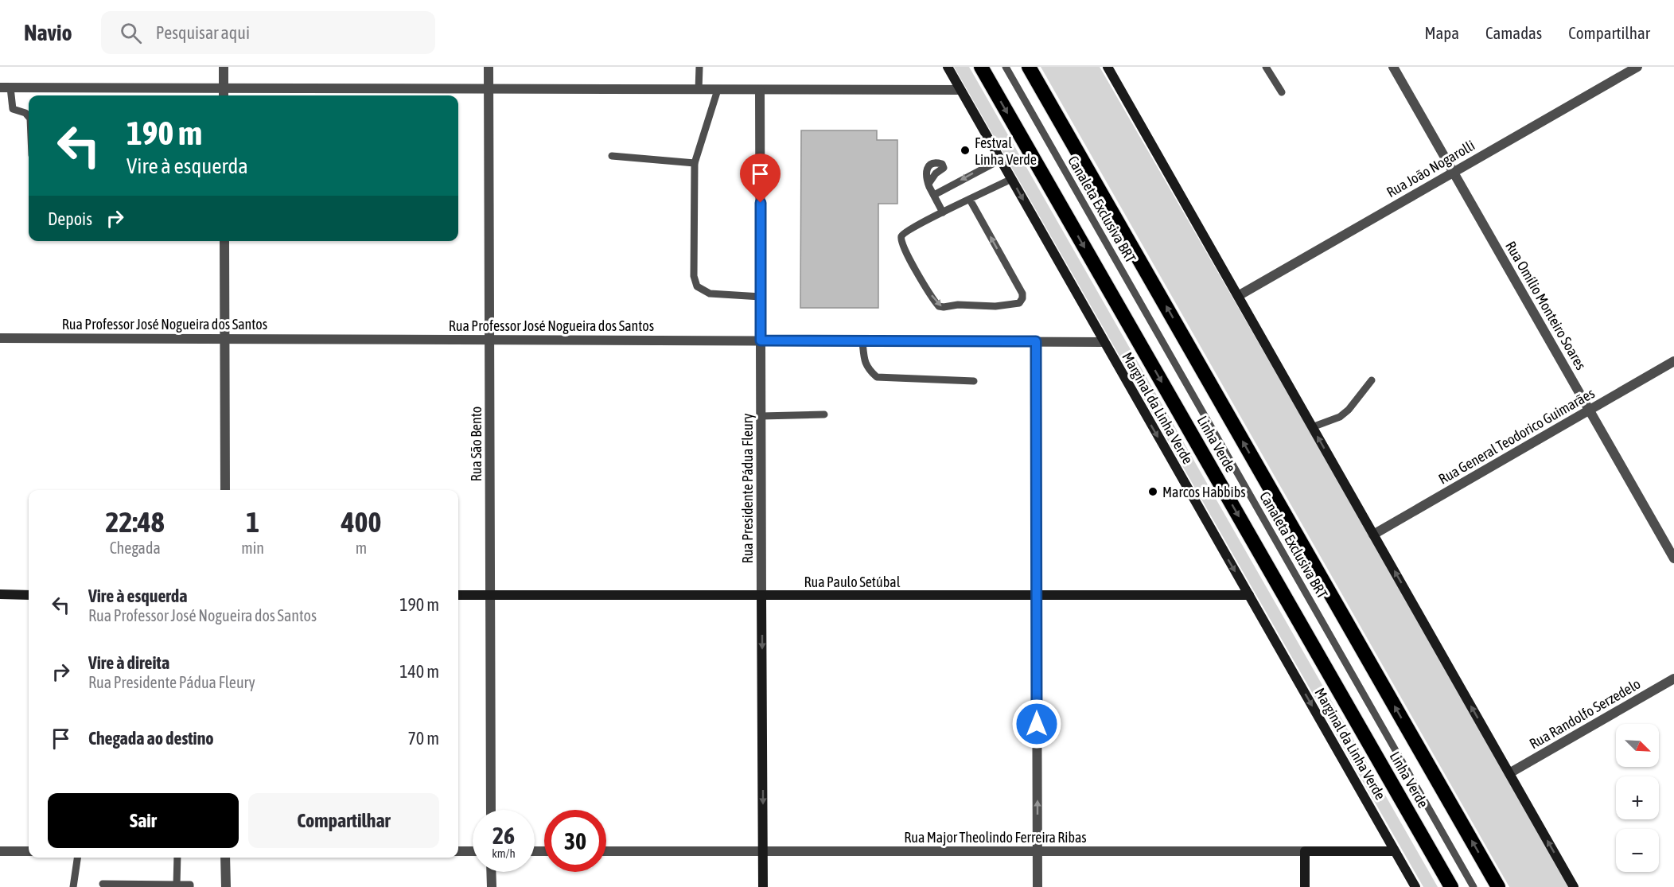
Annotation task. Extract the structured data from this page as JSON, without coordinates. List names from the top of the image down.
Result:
{
  "streets": {
    "highway": ["Linha Verde"],
    "main road": [
      "Marginal da Linha Verde",
      "Rua Presidente Pádua Fleury",
      "Rua Paulo Setúbal",
      "Rua Major Theolindo Ferreira Ribas"
    ],
    "street": [
      "Rua João Nogarolli",
      "Rua Omílio Monteiro Soares",
      "Rua Professor José Nogueira dos Santos",
      "Rua General Teodorico Guimarães",
      "Rua São Bento",
      "Rua Randolfo Serzedelo"
    ],
    "lane": ["Canaleta Exclusiva BRT"]
  },
  "crossings": [
    ["Rua João Nogarolli", "Rua Omílio Monteiro Soares"],
    ["Rua Omílio Monteiro Soares", "Rua General Teodorico Guimarães"],
    ["Rua Professor José Nogueira dos Santos", "Marginal da Linha Verde"],
    ["Rua Professor José Nogueira dos Santos", "Rua São Bento"],
    ["Rua Professor José Nogueira dos Santos", "Rua Presidente Pádua Fleury"],
    ["Marginal da Linha Verde", "Rua Paulo Setúbal"],
    ["Marginal da Linha Verde", "Rua Major Theolindo Ferreira Ribas"],
    ["Rua São Bento", "Rua Paulo Setúbal"],
    ["Rua Presidente Pádua Fleury", "Rua Paulo Setúbal"],
    ["Rua Presidente Pádua Fleury", "Rua Major Theolindo Ferreira Ribas"]
  ],
  "one_way": ["Marginal da Linha Verde"],
  "places": ["Festval Linha Verde", "Marcos Habbibs"],
  "north": "bottom right",
  "page": {
    "header": "Navio",
    "search": "Pesquisar aqui",
    "nav": ["Mapa", "Camadas", "Compartilhar"],
    "turn": ["190 m", "Vire à esquerda"],
    "then": "Depois",
    "eta": [
      "22:48",
      "Chegada",
      "1",
      "min",
      "400",
      "m"
    ],
    "list": [
      {
        "name": "Vire à esquerda",
        "note": "Rua Professor José Nogueira dos Santos",
        "value": "190 m"
      },
      {
        "name": "Vire à direita",
        "note": "Rua Presidente Pádua Fleury",
        "value": "140 m"
      },
      {
        "name": "Chegada ao destino",
        "value": "70 m"
      }
    ],
    "map_buttons": ["+", "−"],
    "buttons": ["Sair", "Compartilhar"],
    "speed": "26 km/h",
    "limit": "30"
  }
}
